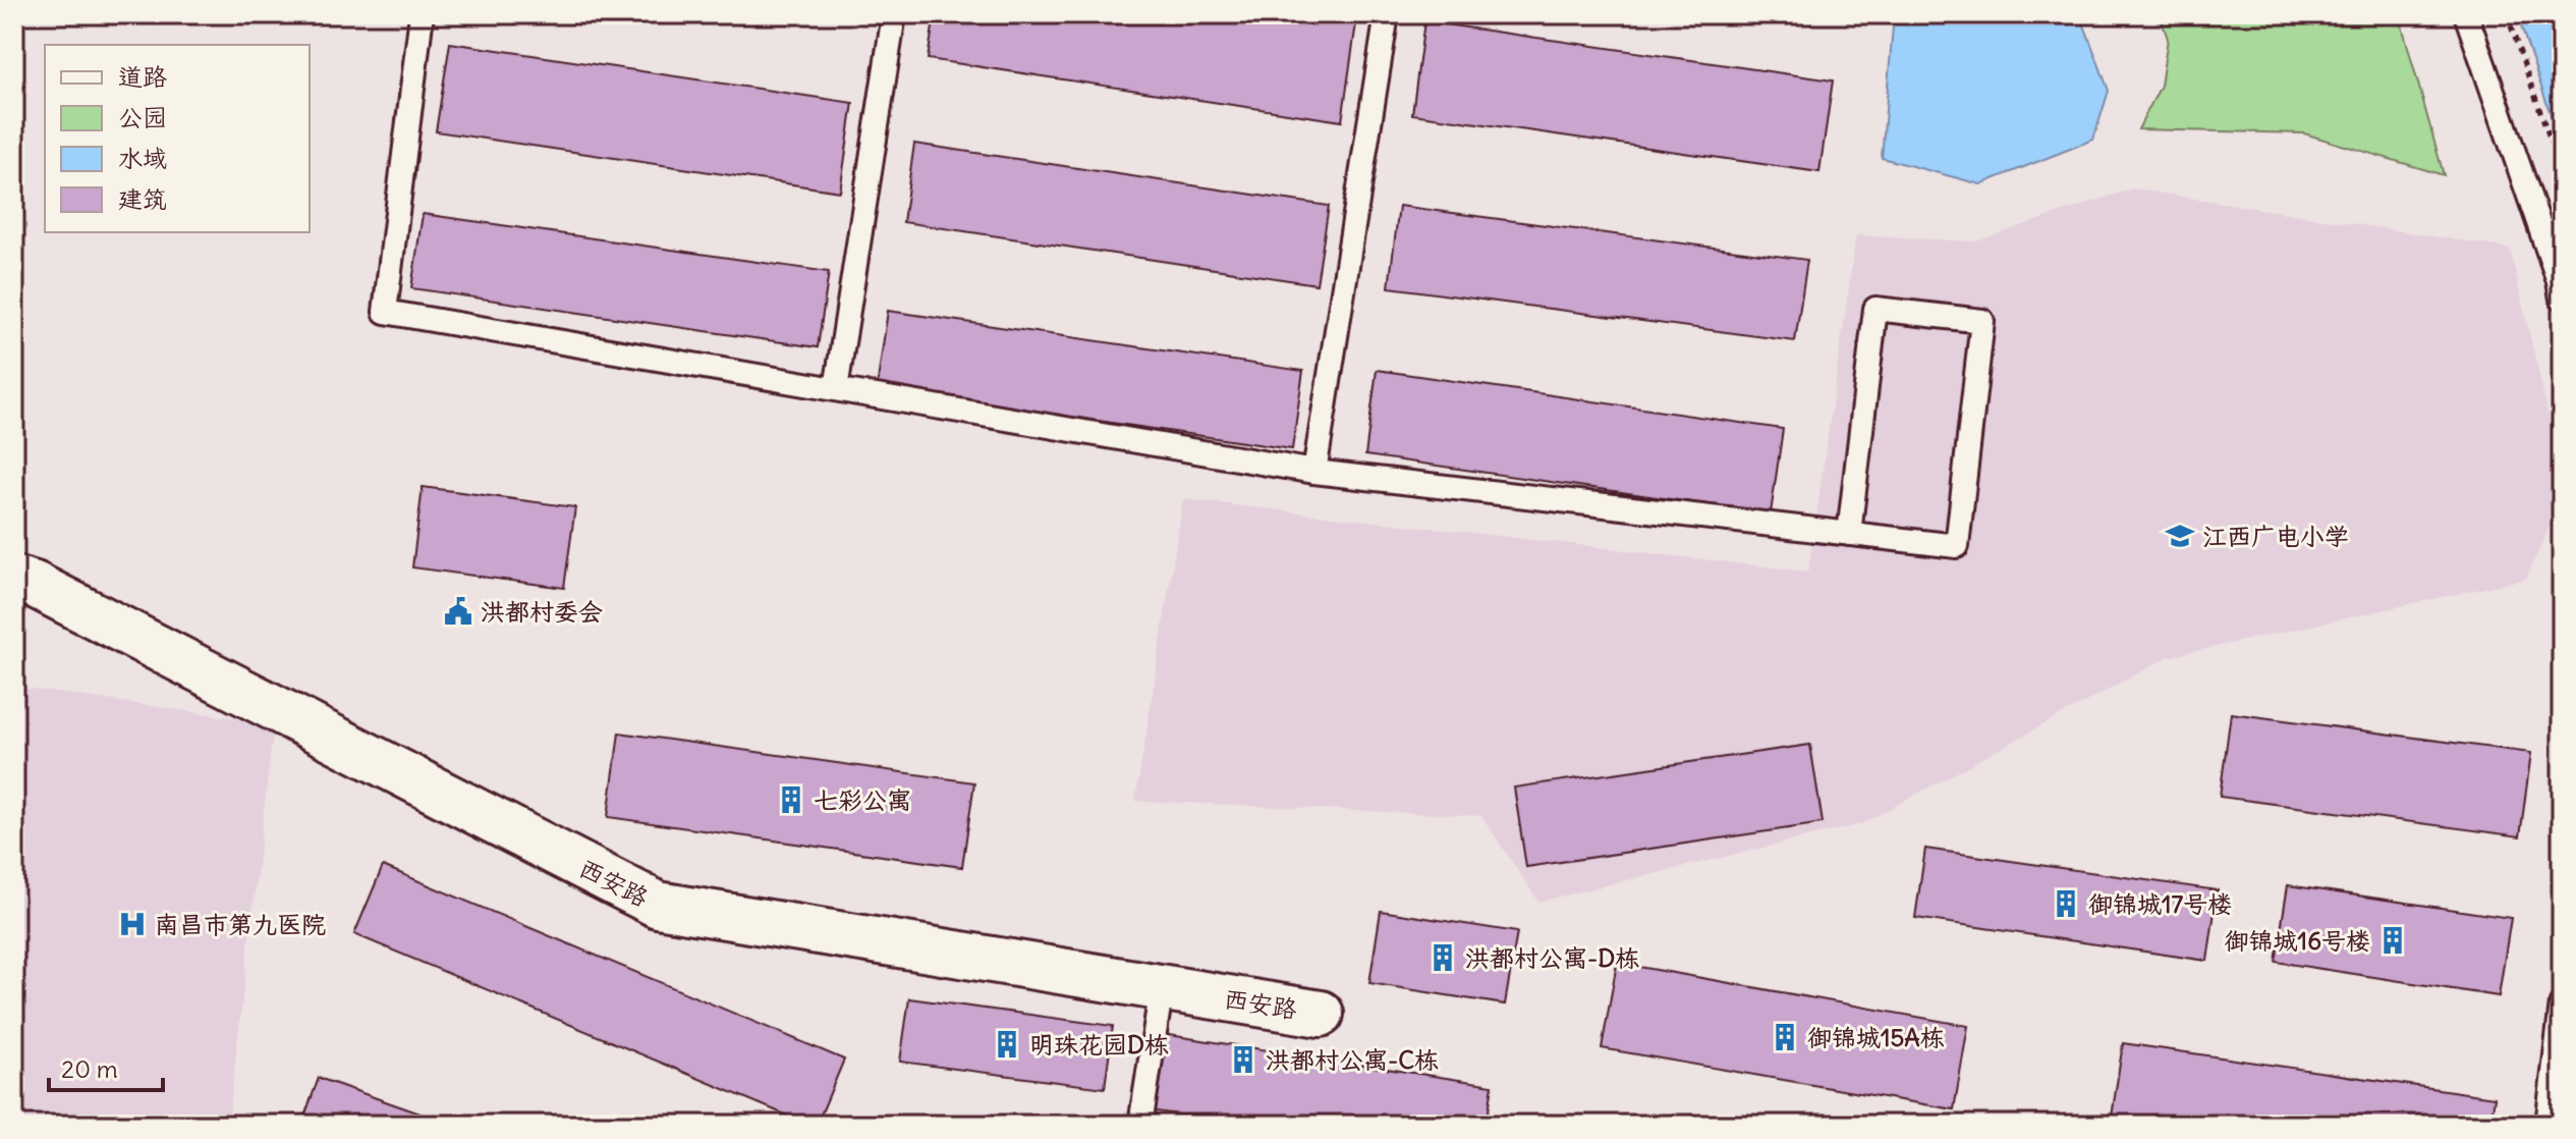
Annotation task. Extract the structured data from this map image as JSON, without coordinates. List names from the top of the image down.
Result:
{
  "streets": {
    "street": ["西安路"]
  },
  "places": {
    "school or university": ["江西广电小学"],
    "public building": ["洪都村委会"],
    "building": [
      "七彩公寓",
      "御锦城17号楼",
      "御锦城16号楼",
      "洪都村公寓-D栋",
      "御锦城15A栋",
      "明珠花园D栋",
      "洪都村公寓-C栋"
    ],
    "hospital": ["南昌市第九医院"]
  },
  "legend": [
    "道路",
    "公园",
    "水域",
    "建筑"
  ],
  "scale_bar": "20 m"
}
